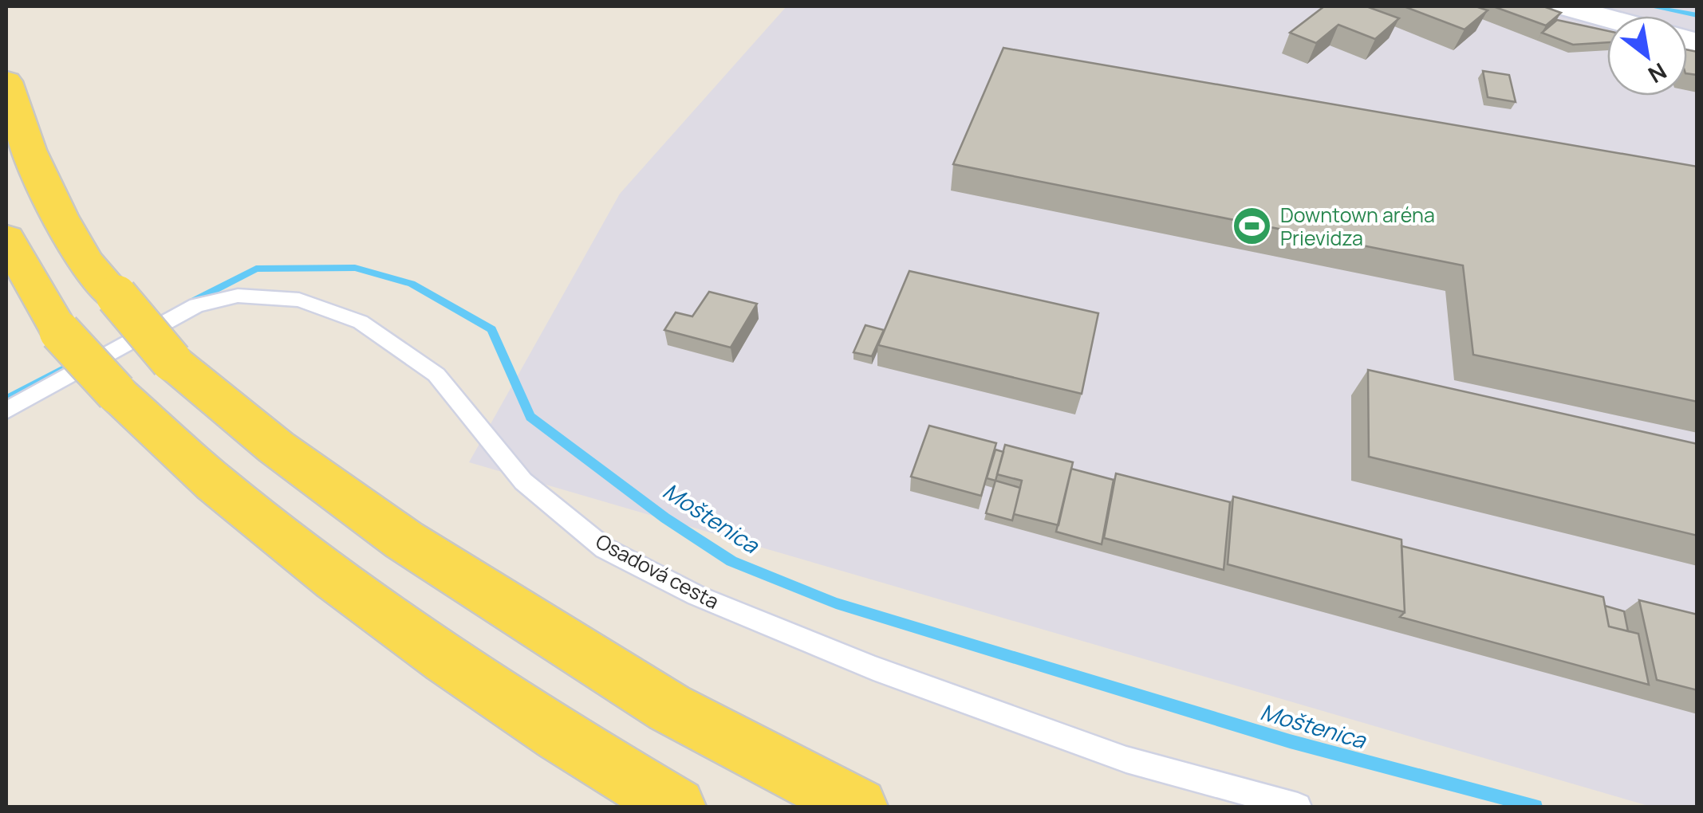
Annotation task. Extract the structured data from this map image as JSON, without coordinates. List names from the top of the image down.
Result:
{
  "streets": {
    "lane": ["Osadová cesta"]
  },
  "water": ["Moštenica"],
  "places": {
    "sports": ["Downtown aréna Prievidza"]
  },
  "north": "bottom right"
}
